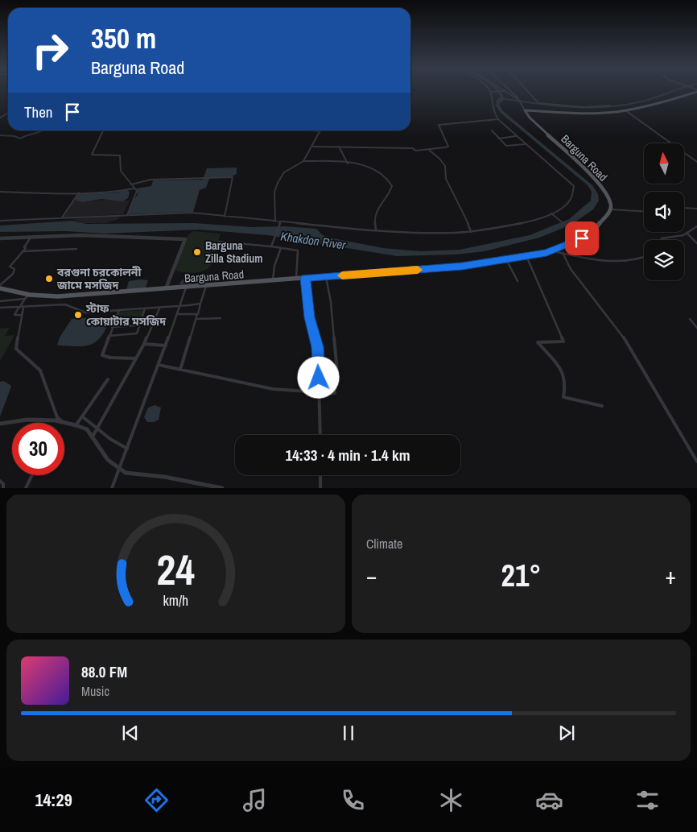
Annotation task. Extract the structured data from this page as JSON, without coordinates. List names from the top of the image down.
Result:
{
  "streets": {
    "main road": ["Barguna Road"]
  },
  "water": ["Khakdon River"],
  "places": ["Barguna Zilla Stadium", "বরগুনা চরকোলনী জামে মসজিদ", "স্টাফ কোয়াটার মসজিদ"],
  "north": "top",
  "page": {
    "turn": ["350 m", "Barguna Road"],
    "then": "Then",
    "limit": "30",
    "trip": "14:33 · 4 min · 1.4 km",
    "tile": "Climate",
    "heat": ["−", "21°", "+"],
    "song": ["88.0 FM", "Music"],
    "tabs": "14:29",
    "gauge": ["24", "km/h"]
  }
}
